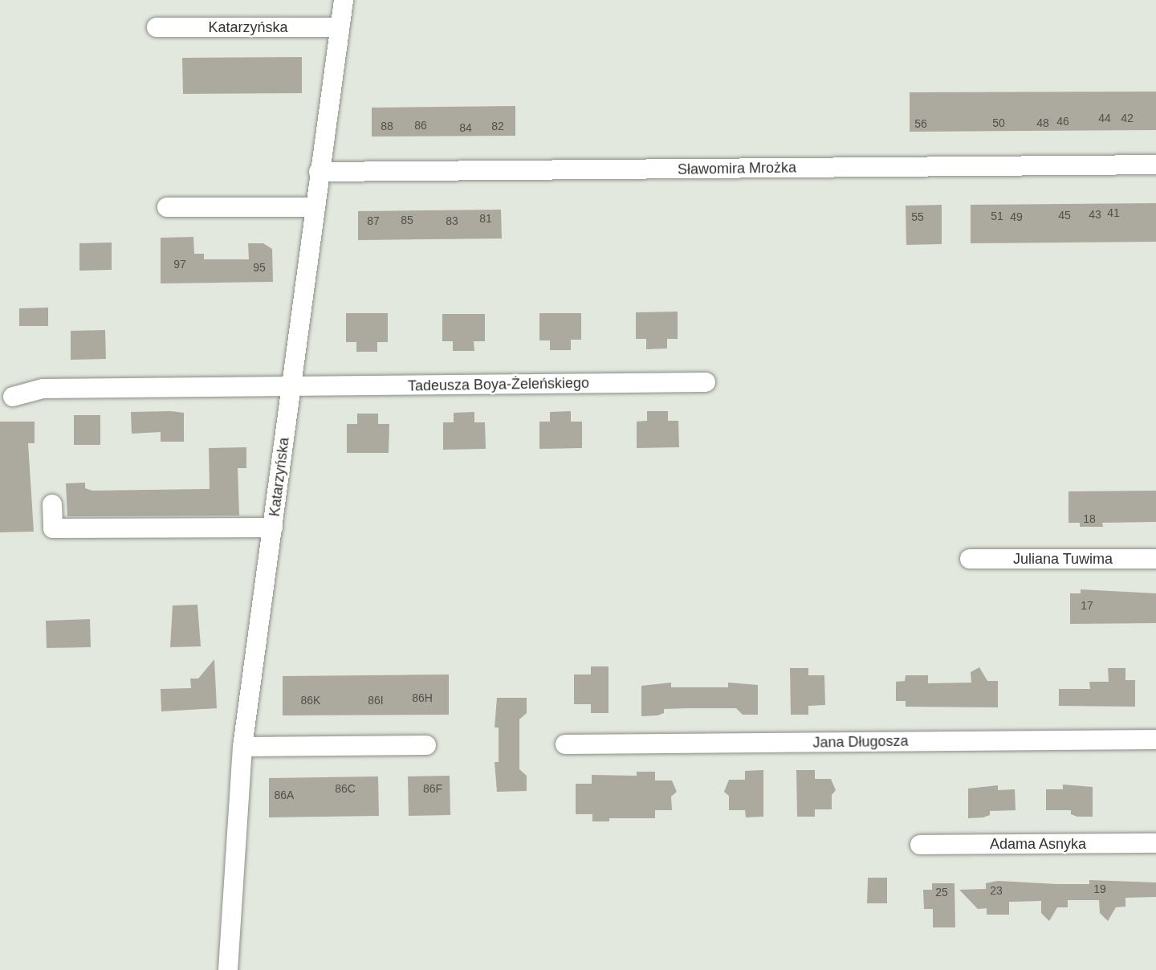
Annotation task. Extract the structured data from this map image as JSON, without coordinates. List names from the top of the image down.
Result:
{
  "streets": {
    "street": [
      "Katarzyńska",
      "Sławomira Mrożka",
      "Tadeusza Boya-Żeleńskiego",
      "Juliana Tuwima",
      "Jana Długosza",
      "Adama Asnyka"
    ]
  },
  "crossings": [
    ["Katarzyńska", "Sławomira Mrożka"],
    ["Katarzyńska", "Tadeusza Boya-Żeleńskiego"]
  ],
  "house_numbers": [
    "44",
    "42",
    "46",
    "50",
    "48",
    "56",
    "86",
    "88",
    "82",
    "84",
    "41",
    "43",
    "45",
    "51",
    "55",
    "49",
    "81",
    "85",
    "87",
    "83",
    "97",
    "95",
    "18",
    "17",
    "86H",
    "86K",
    "86I",
    "86C",
    "86F",
    "86A",
    "19",
    "23",
    "25"
  ]
}
